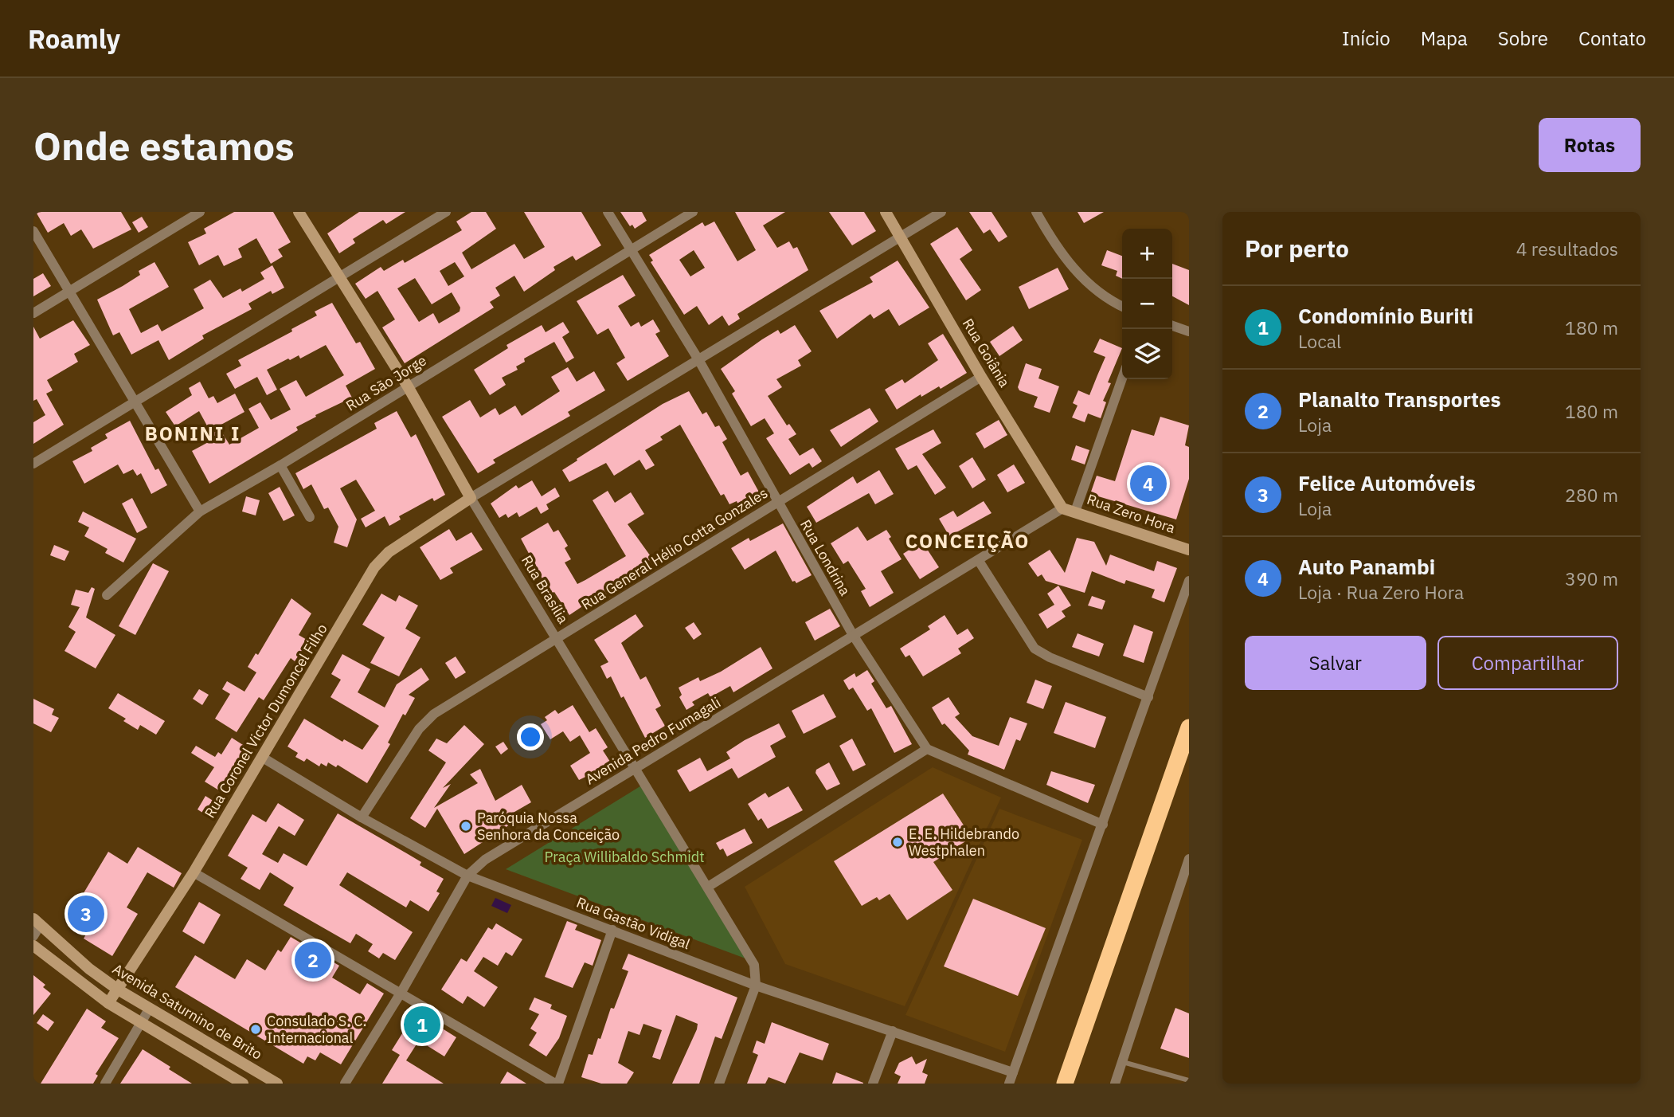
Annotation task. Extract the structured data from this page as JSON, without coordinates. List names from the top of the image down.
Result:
{
  "streets": {
    "street": [
      "Rua Goiânia",
      "Rua São Jorge",
      "Rua Zero Hora",
      "Rua General Hélio Cotta Gonzales",
      "Rua Londrina",
      "Rua Brasília",
      "Rua Coronel Victor Dumoncel Filho",
      "Avenida Pedro Fumagali",
      "Rua Gastão Vidigal",
      "Avenida Saturnino de Brito"
    ]
  },
  "crossings": [
    ["Rua Goiânia", "Rua Zero Hora"],
    ["Rua Goiânia", "Rua General Hélio Cotta Gonzales"],
    ["Rua Goiânia", "Avenida Pedro Fumagali"],
    ["Rua São Jorge", "Rua Londrina"],
    ["Rua São Jorge", "Rua Brasília"],
    ["Rua Zero Hora", "Avenida Pedro Fumagali"],
    ["Rua General Hélio Cotta Gonzales", "Rua Londrina"],
    ["Rua General Hélio Cotta Gonzales", "Rua Brasília"],
    ["Rua General Hélio Cotta Gonzales", "Rua Gastão Vidigal"],
    ["Rua Londrina", "Avenida Pedro Fumagali"],
    ["Rua Brasília", "Rua Coronel Victor Dumoncel Filho"],
    ["Rua Brasília", "Avenida Pedro Fumagali"],
    ["Rua Brasília", "Rua Gastão Vidigal"],
    ["Rua Coronel Victor Dumoncel Filho", "Rua Gastão Vidigal"],
    ["Rua Coronel Victor Dumoncel Filho", "Avenida Saturnino de Brito"],
    ["Avenida Pedro Fumagali", "Rua Gastão Vidigal"]
  ],
  "districts": ["BONINI I", "CONCEIÇÃO"],
  "parks": ["Praça Willibaldo Schmidt"],
  "places": ["Paróquia Nossa Senhora da Conceição", "E. E. Hildebrando Westphalen", "Consulado S. C. Internacional"],
  "page": {
    "header": "Roamly",
    "nav": [
      "Início",
      "Mapa",
      "Sobre",
      "Contato"
    ],
    "buttons": [
      "Rotas",
      ["Salvar", "Compartilhar"]
    ],
    "title": "Onde estamos",
    "heading": ["Por perto", "4 resultados"],
    "map_buttons": ["+", "−"],
    "list": [
      {
        "mark": "1",
        "name": "Condomínio Buriti",
        "note": "Local",
        "value": "180 m"
      },
      {
        "mark": "2",
        "name": "Planalto Transportes",
        "note": "Loja",
        "value": "180 m"
      },
      {
        "mark": "3",
        "name": "Felice Automóveis",
        "note": "Loja",
        "value": "280 m"
      },
      {
        "mark": "4",
        "name": "Auto Panambi",
        "note": "Loja · Rua Zero Hora",
        "value": "390 m"
      }
    ],
    "pins": [
      "4",
      "3",
      "2",
      "1"
    ]
  }
}
